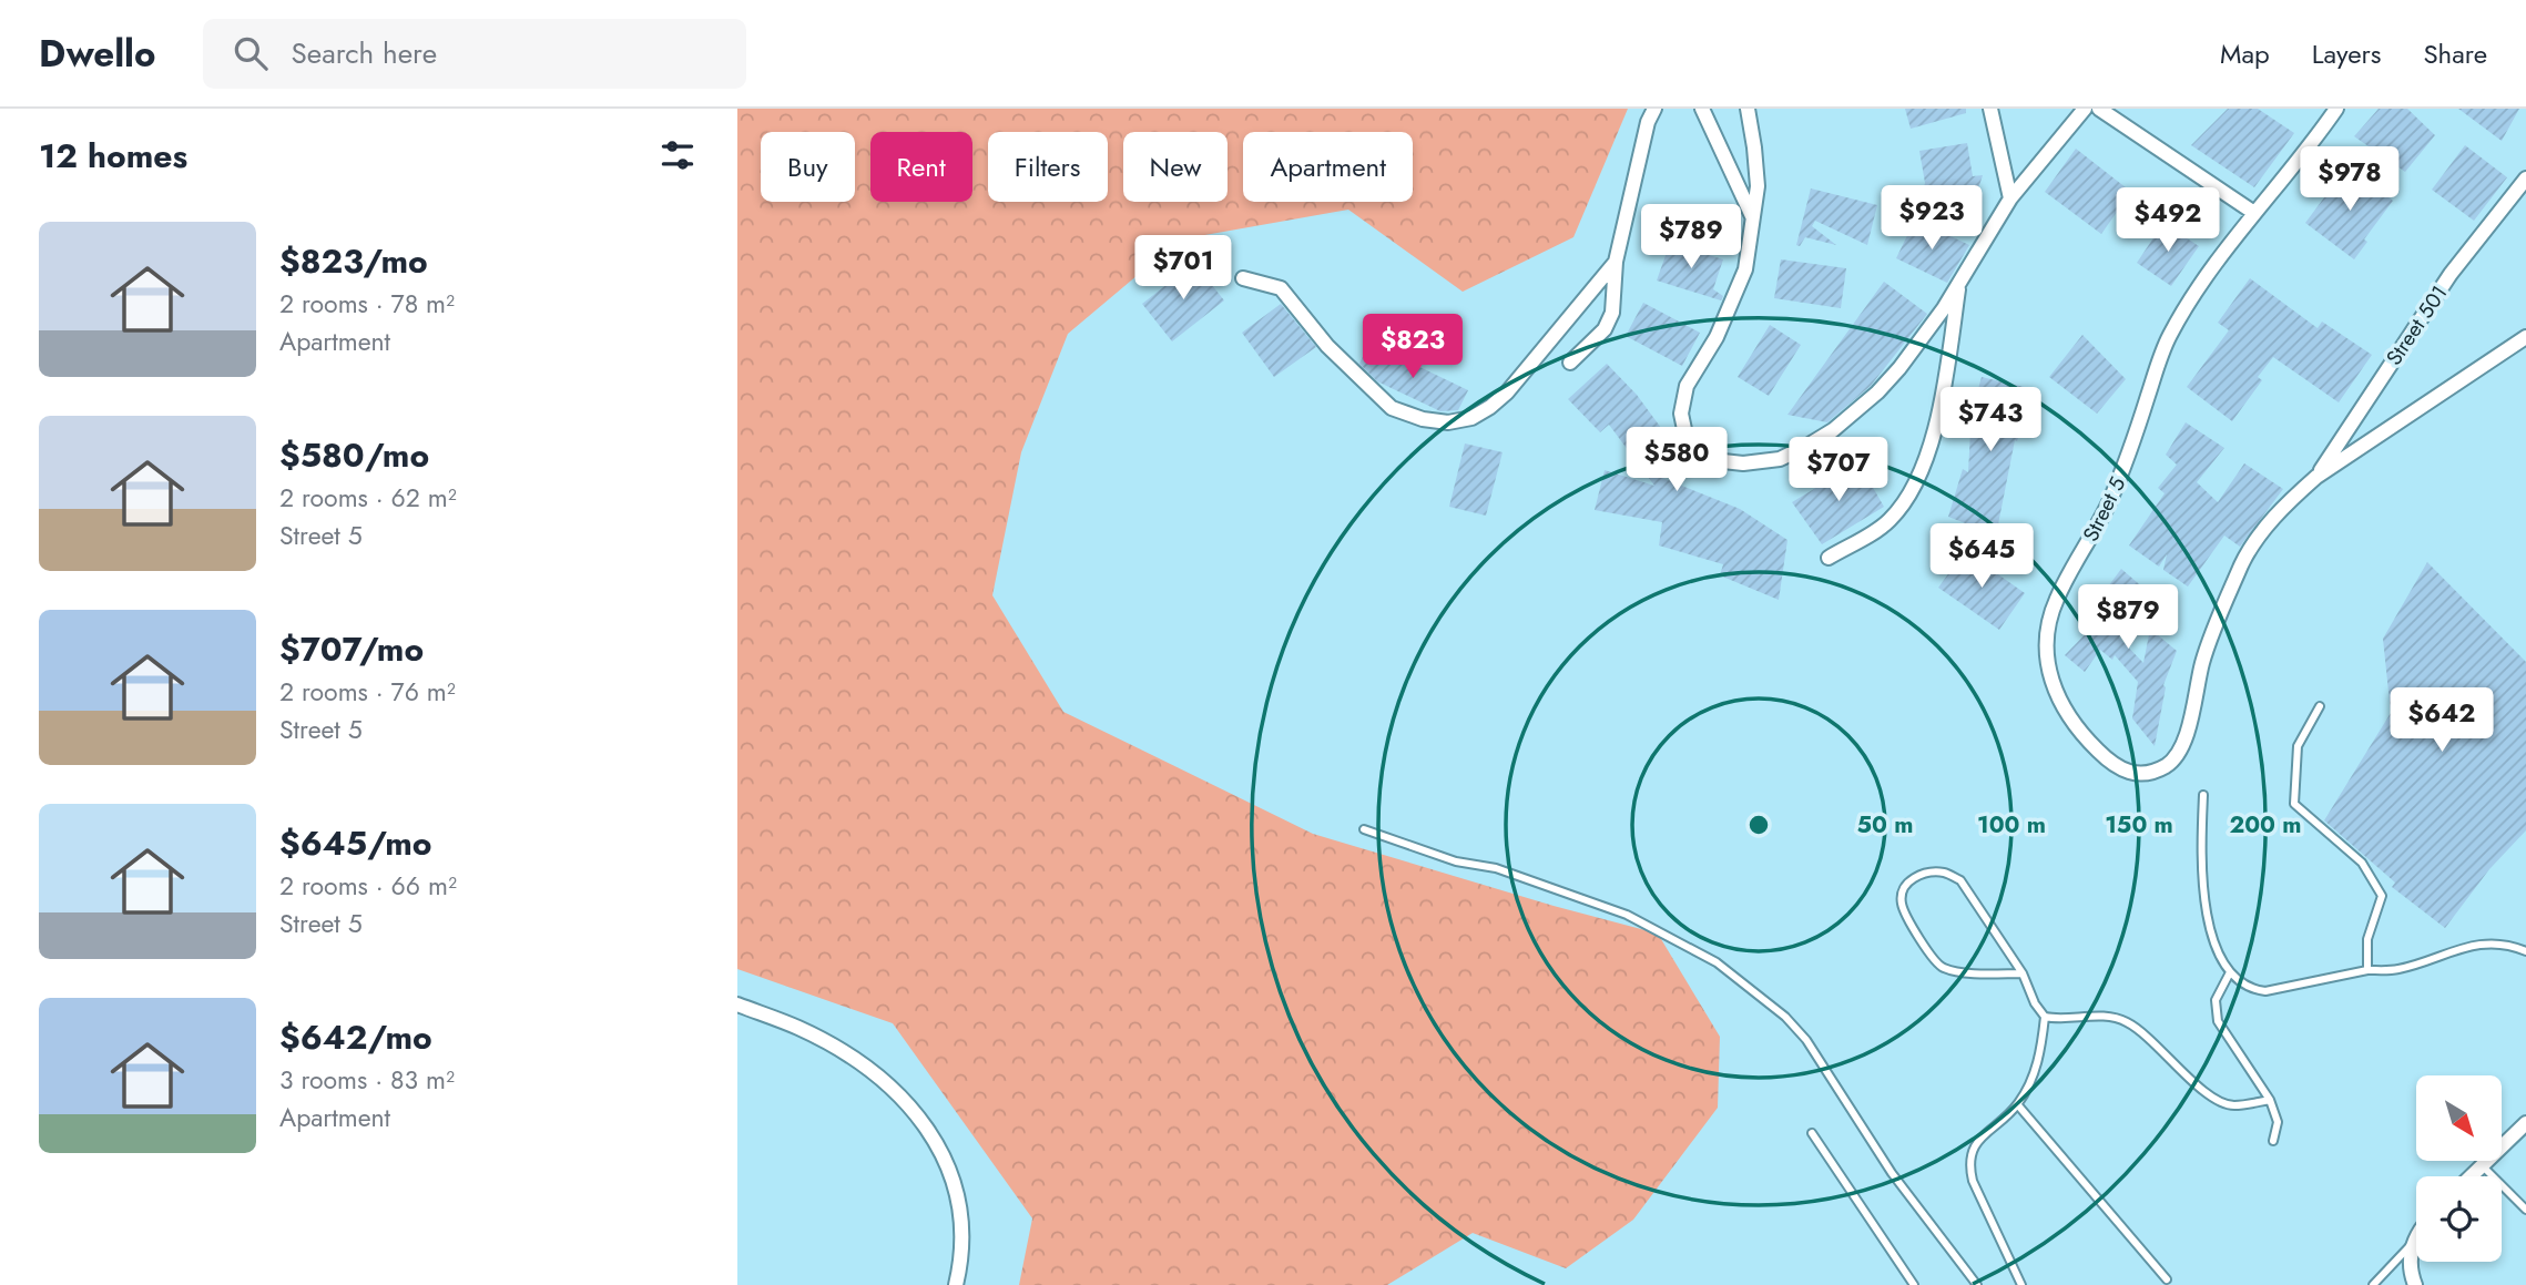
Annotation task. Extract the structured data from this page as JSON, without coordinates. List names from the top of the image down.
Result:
{
  "streets": {
    "street": ["Street 501", "Street 5"]
  },
  "crossings": [
    ["Street 501", "Street 5"]
  ],
  "north": "bottom right",
  "page": {
    "header": "Dwello",
    "search": "Search here",
    "nav": ["Map", "Layers", "Share"],
    "heading": "12 homes",
    "chip": [
      "Buy",
      "Rent",
      "Filters",
      "New",
      "Apartment"
    ],
    "price": [
      "$978",
      "$923",
      "$492",
      "$789",
      "$701",
      "$823",
      "$743",
      "$580",
      "$707",
      "$645",
      "$879",
      "$642"
    ],
    "list": [
      {
        "name": "$823/mo",
        "note": "2 rooms · 78 m² · Apartment"
      },
      {
        "name": "$580/mo",
        "note": "2 rooms · 62 m² · Street 5"
      },
      {
        "name": "$707/mo",
        "note": "2 rooms · 76 m² · Street 5"
      },
      {
        "name": "$645/mo",
        "note": "2 rooms · 66 m² · Street 5"
      },
      {
        "name": "$642/mo",
        "note": "3 rooms · 83 m² · Apartment"
      }
    ]
  },
  "rings": [
    "50 m",
    "100 m",
    "150 m",
    "200 m"
  ]
}
